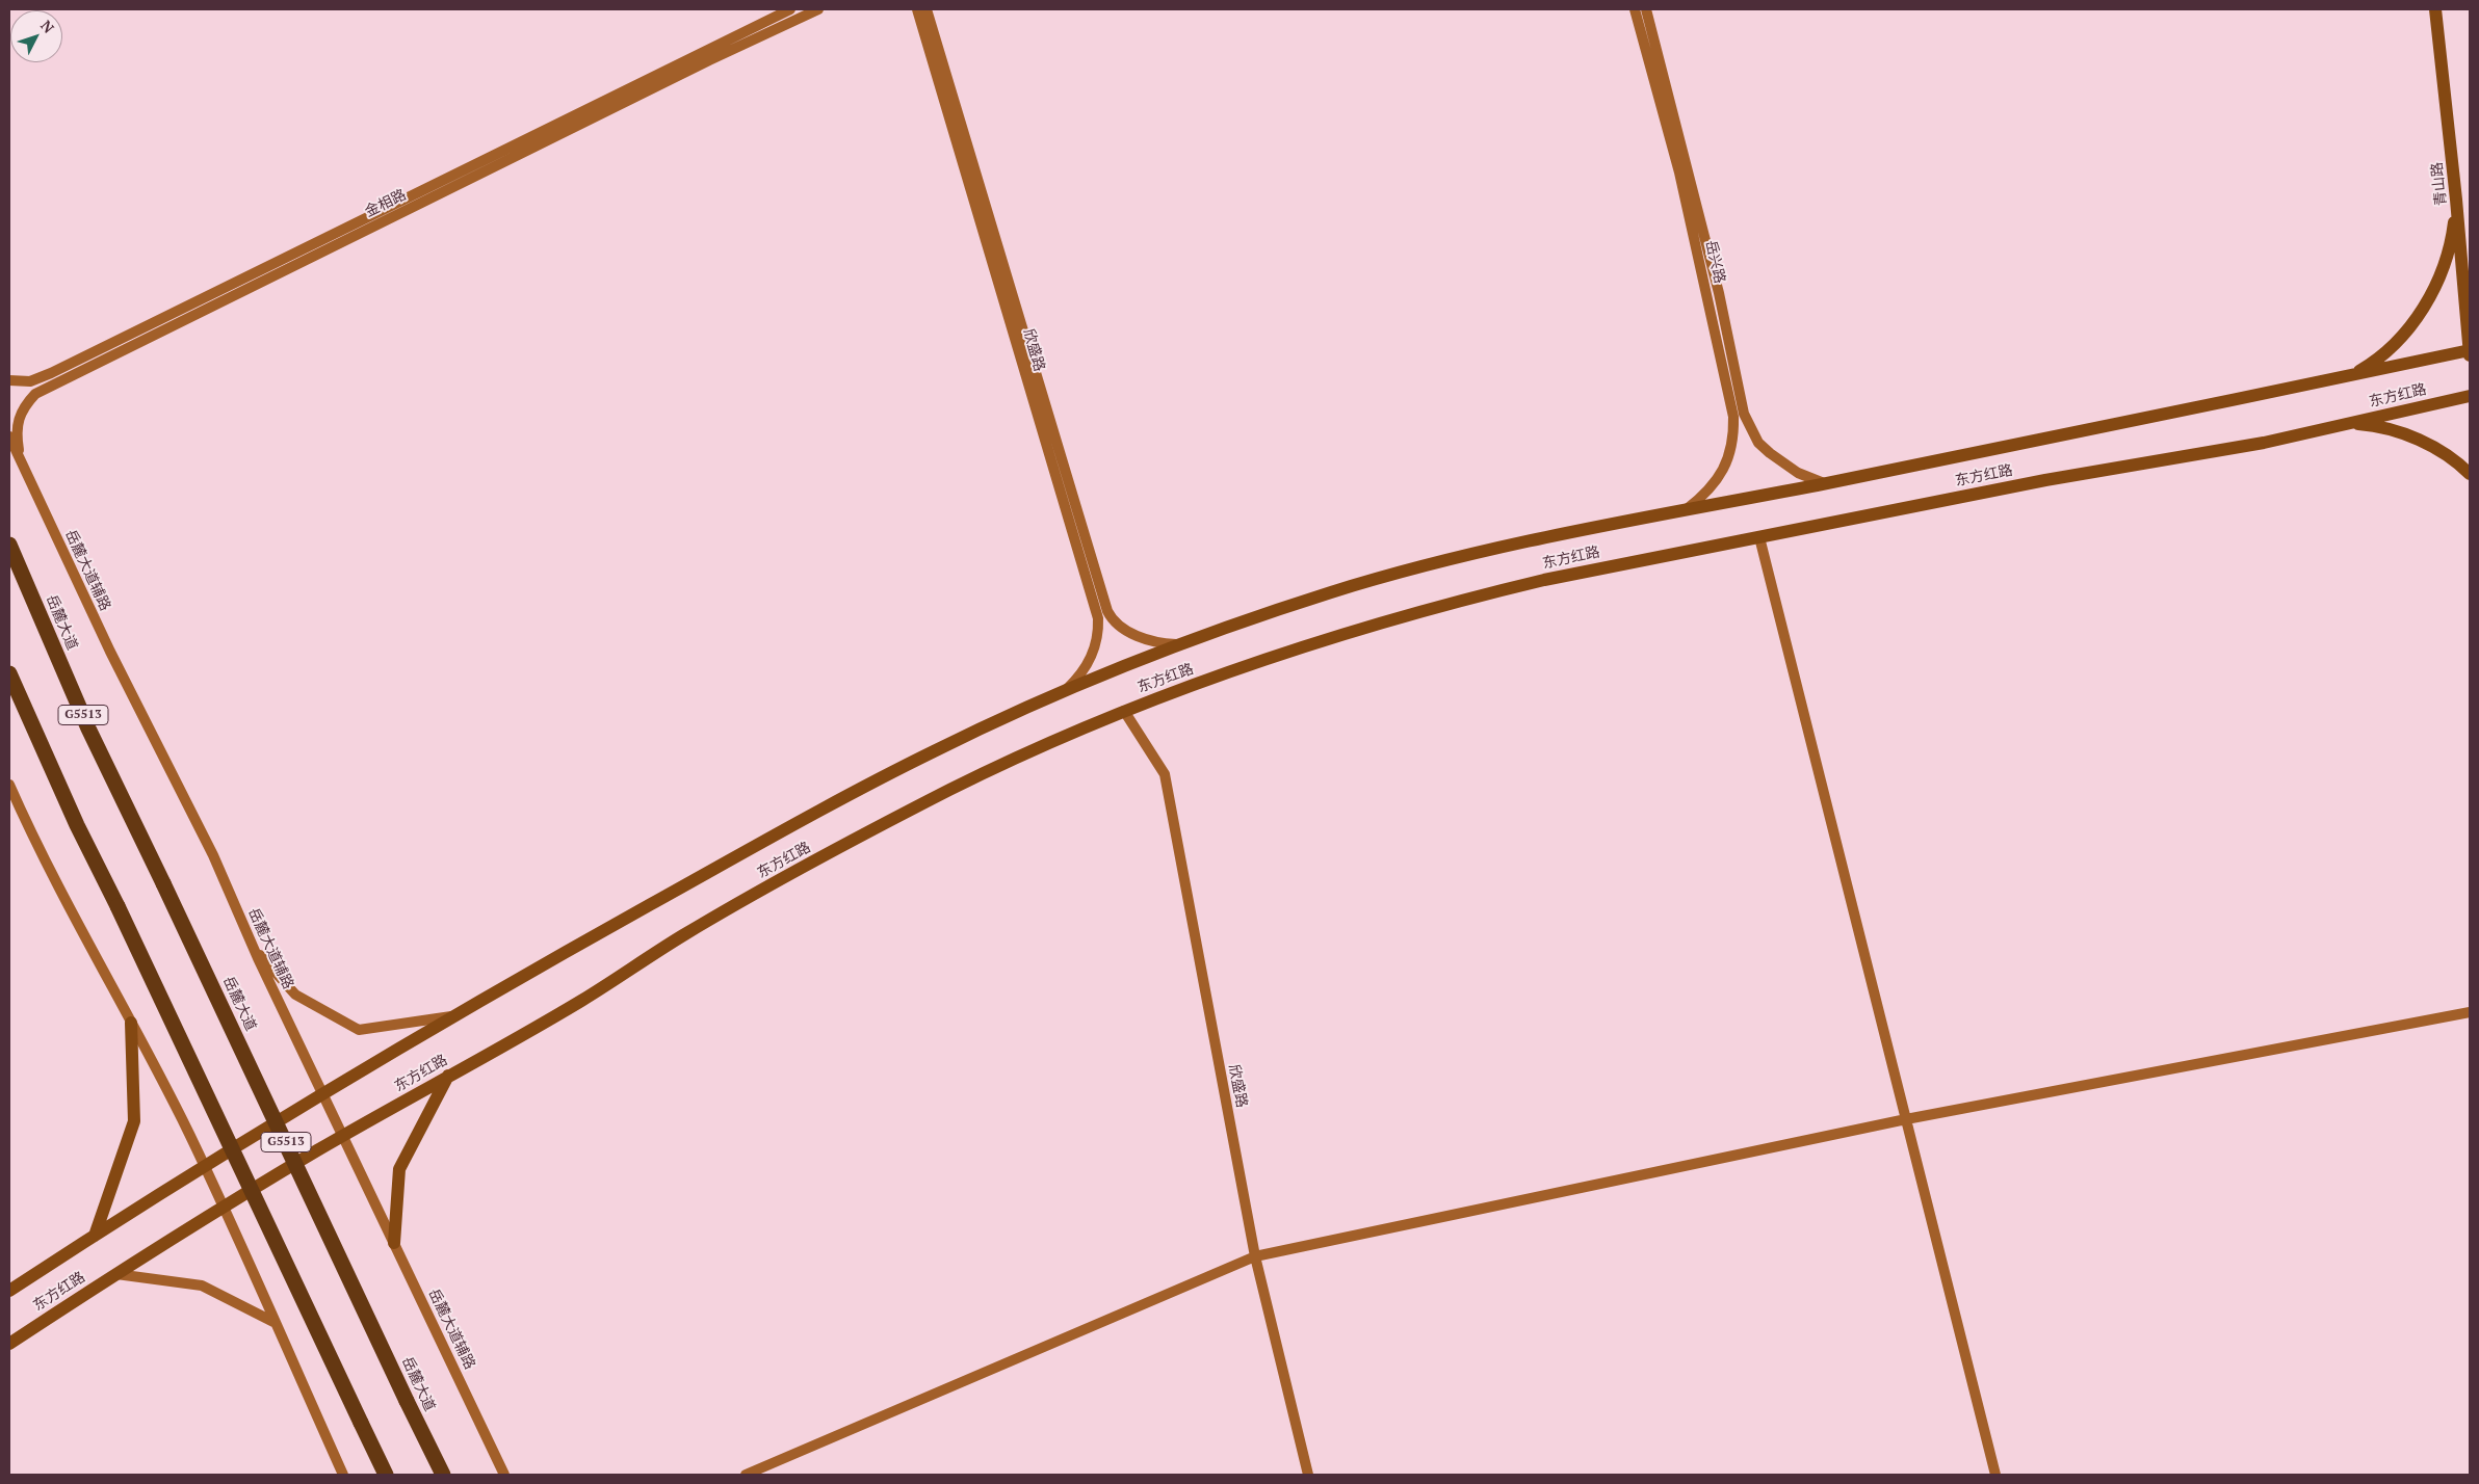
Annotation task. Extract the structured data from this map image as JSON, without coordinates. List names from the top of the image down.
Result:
{
  "streets": {
    "highway": ["岳麓大道", "G5513"],
    "main road": ["青山路", "东方红路"],
    "street": [
      "金相路",
      "岳兴路",
      "欣盛路",
      "岳麓大道辅路"
    ]
  },
  "crossings": [
    ["青山路", "东方红路"],
    ["金相路", "岳麓大道辅路"],
    ["岳兴路", "东方红路"],
    ["欣盛路", "东方红路"],
    ["东方红路", "岳麓大道辅路"]
  ],
  "north": "top right"
}
